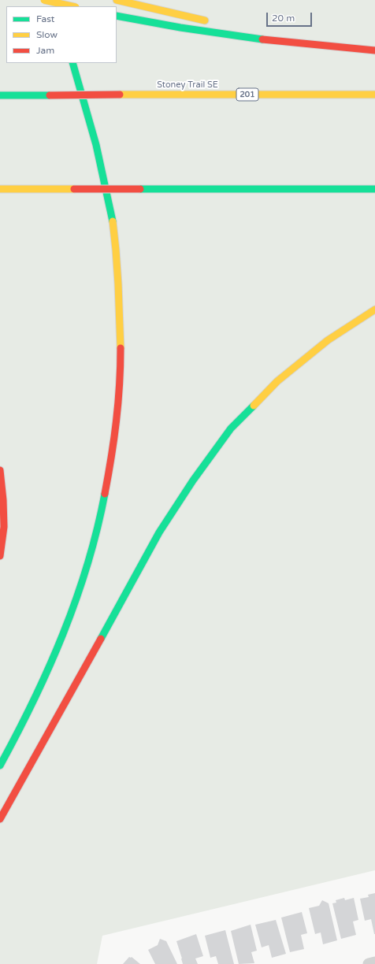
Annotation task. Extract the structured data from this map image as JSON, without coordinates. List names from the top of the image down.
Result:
{
  "streets": {
    "highway": ["Stoney Trail SE", "201"]
  },
  "legend": ["Fast", "Slow", "Jam"],
  "scale_bar": "20 m"
}
